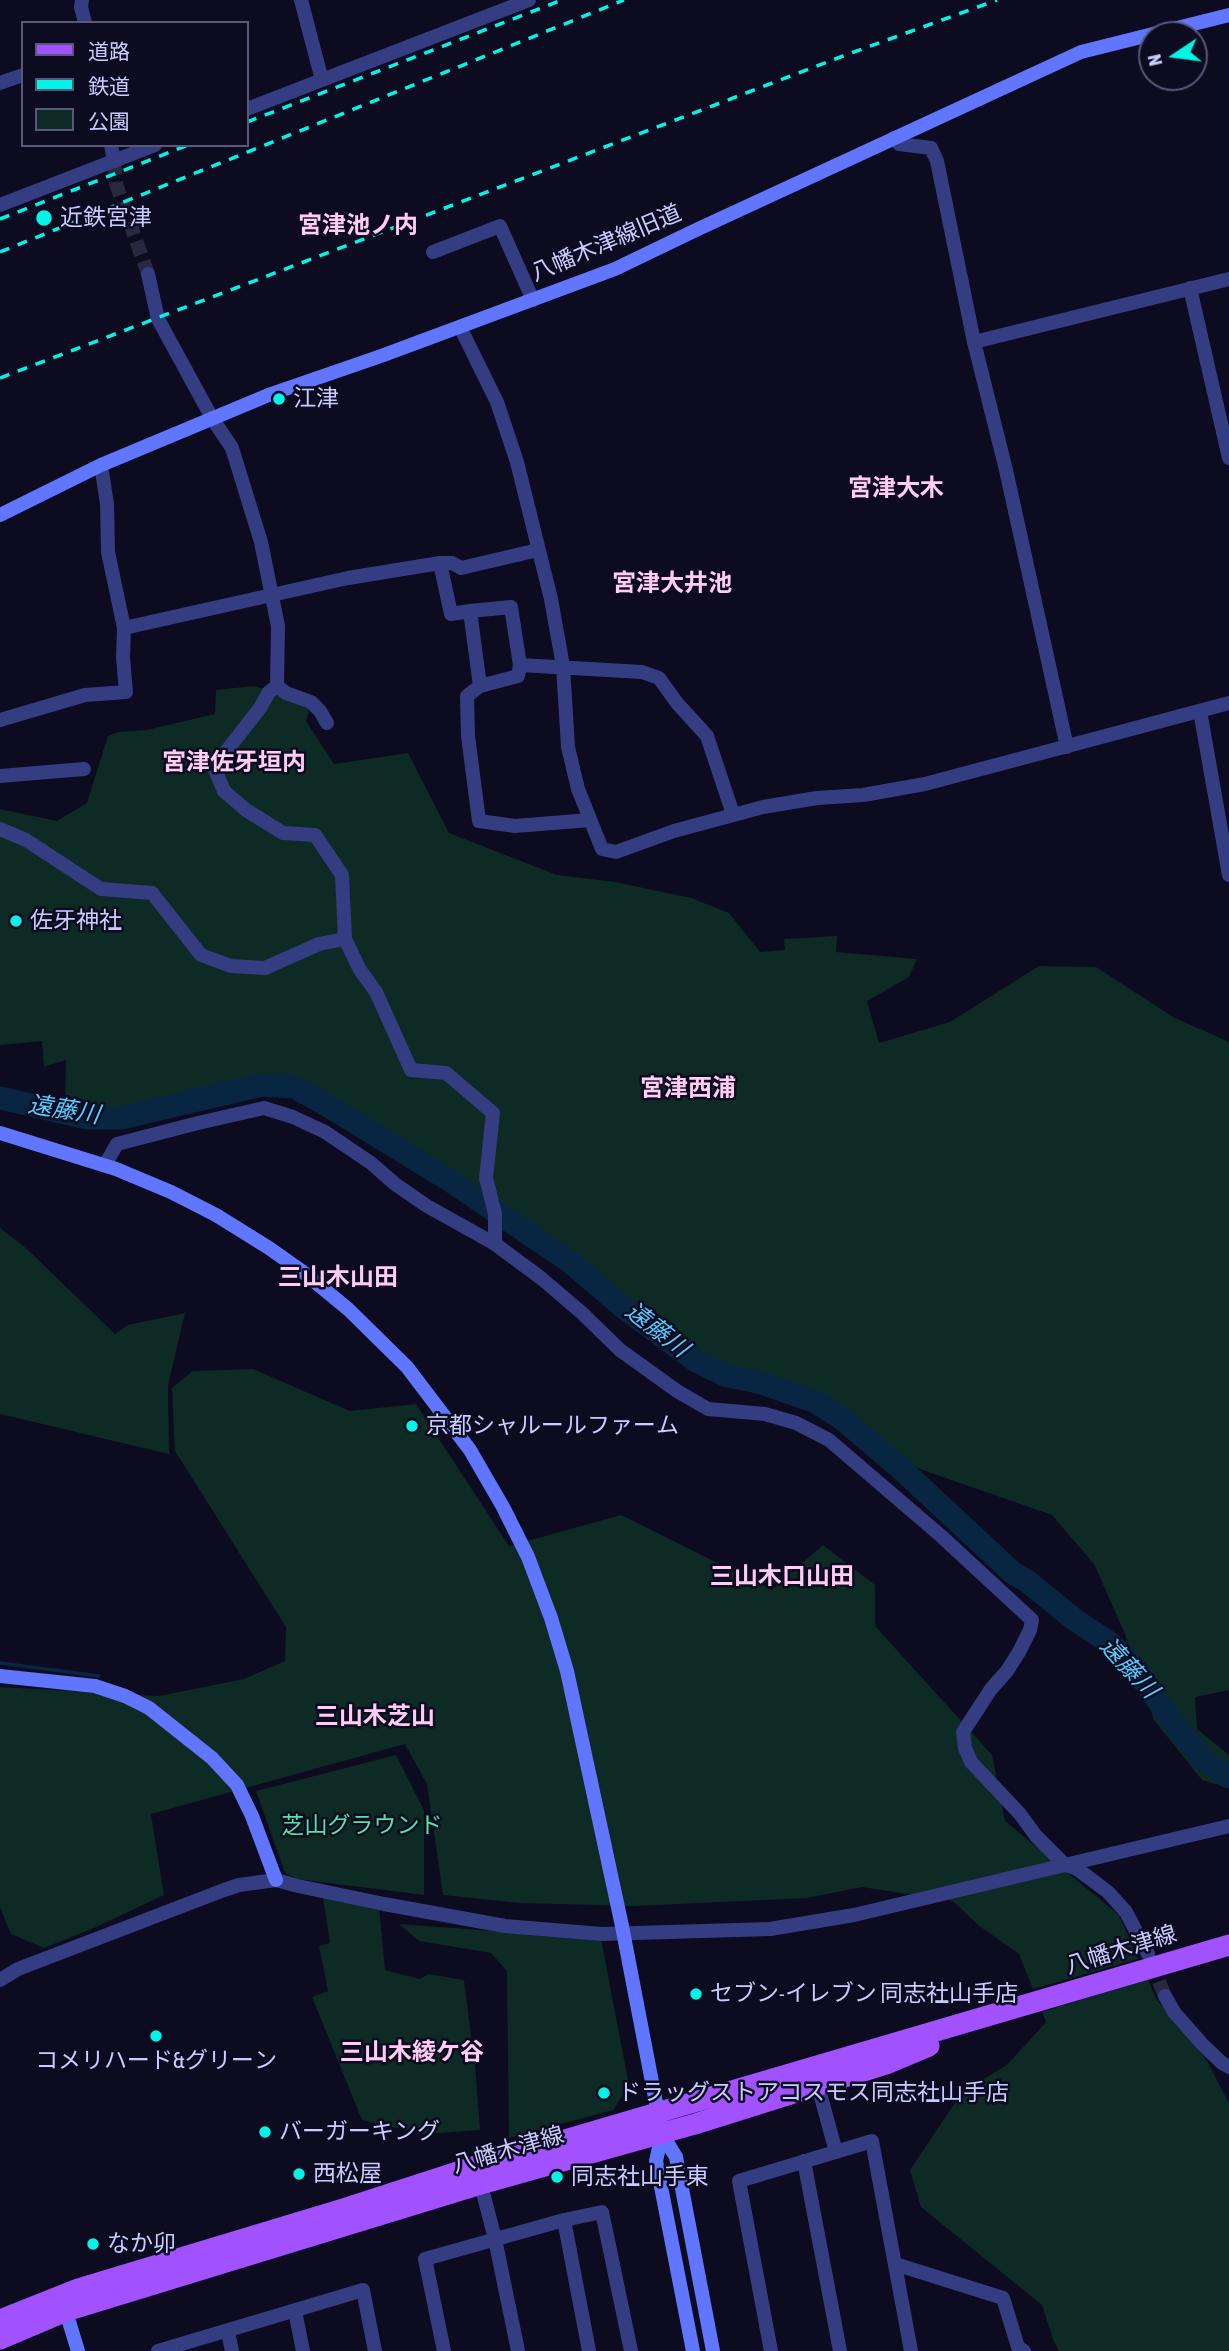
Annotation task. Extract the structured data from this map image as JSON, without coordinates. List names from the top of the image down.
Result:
{
  "streets": {
    "main road": ["八幡木津線"],
    "street": ["八幡木津線旧道"]
  },
  "districts": [
    "宮津池ノ内",
    "宮津大木",
    "宮津大井池",
    "宮津佐牙垣内",
    "宮津西浦",
    "三山木山田",
    "三山木口山田",
    "三山木芝山",
    "三山木綾ケ谷"
  ],
  "water": ["遠藤川"],
  "parks": ["芝山グラウンド"],
  "places": [
    "近鉄宮津",
    "江津",
    "佐牙神社",
    "京都シャルールファーム",
    "セブン-イレブン 同志社山手店",
    "コメリハード&グリーン",
    "ドラッグストアコスモス同志社山手店",
    "バーガーキング",
    "西松屋",
    "同志社山手東",
    "なか卯"
  ],
  "legend": ["道路", "鉄道", "公園"],
  "north": "left"
}
